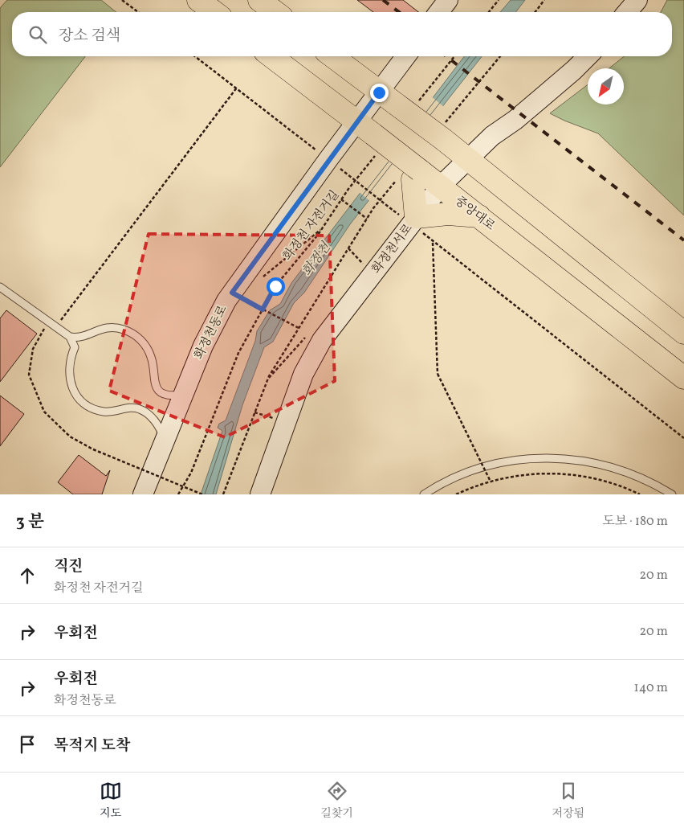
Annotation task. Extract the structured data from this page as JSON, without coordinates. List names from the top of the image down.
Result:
{
  "streets": {
    "main road": ["중앙대로"],
    "street": ["화정천서로", "화정천동로"],
    "path": ["화정천 자전거길"]
  },
  "crossings": [
    ["중앙대로", "화정천 자전거길"],
    ["중앙대로", "화정천서로"],
    ["중앙대로", "화정천동로"]
  ],
  "water": ["화정천"],
  "north": "bottom left",
  "page": {
    "search": "장소 검색",
    "heading": ["3 분", "도보 · 180 m"],
    "list": [
      ["직진", "화정천 자전거길", "20 m"],
      ["우회전", "20 m"],
      ["우회전", "화정천동로", "140 m"],
      "목적지 도착"
    ],
    "nav": ["지도", "길찾기", "저장됨"]
  }
}
